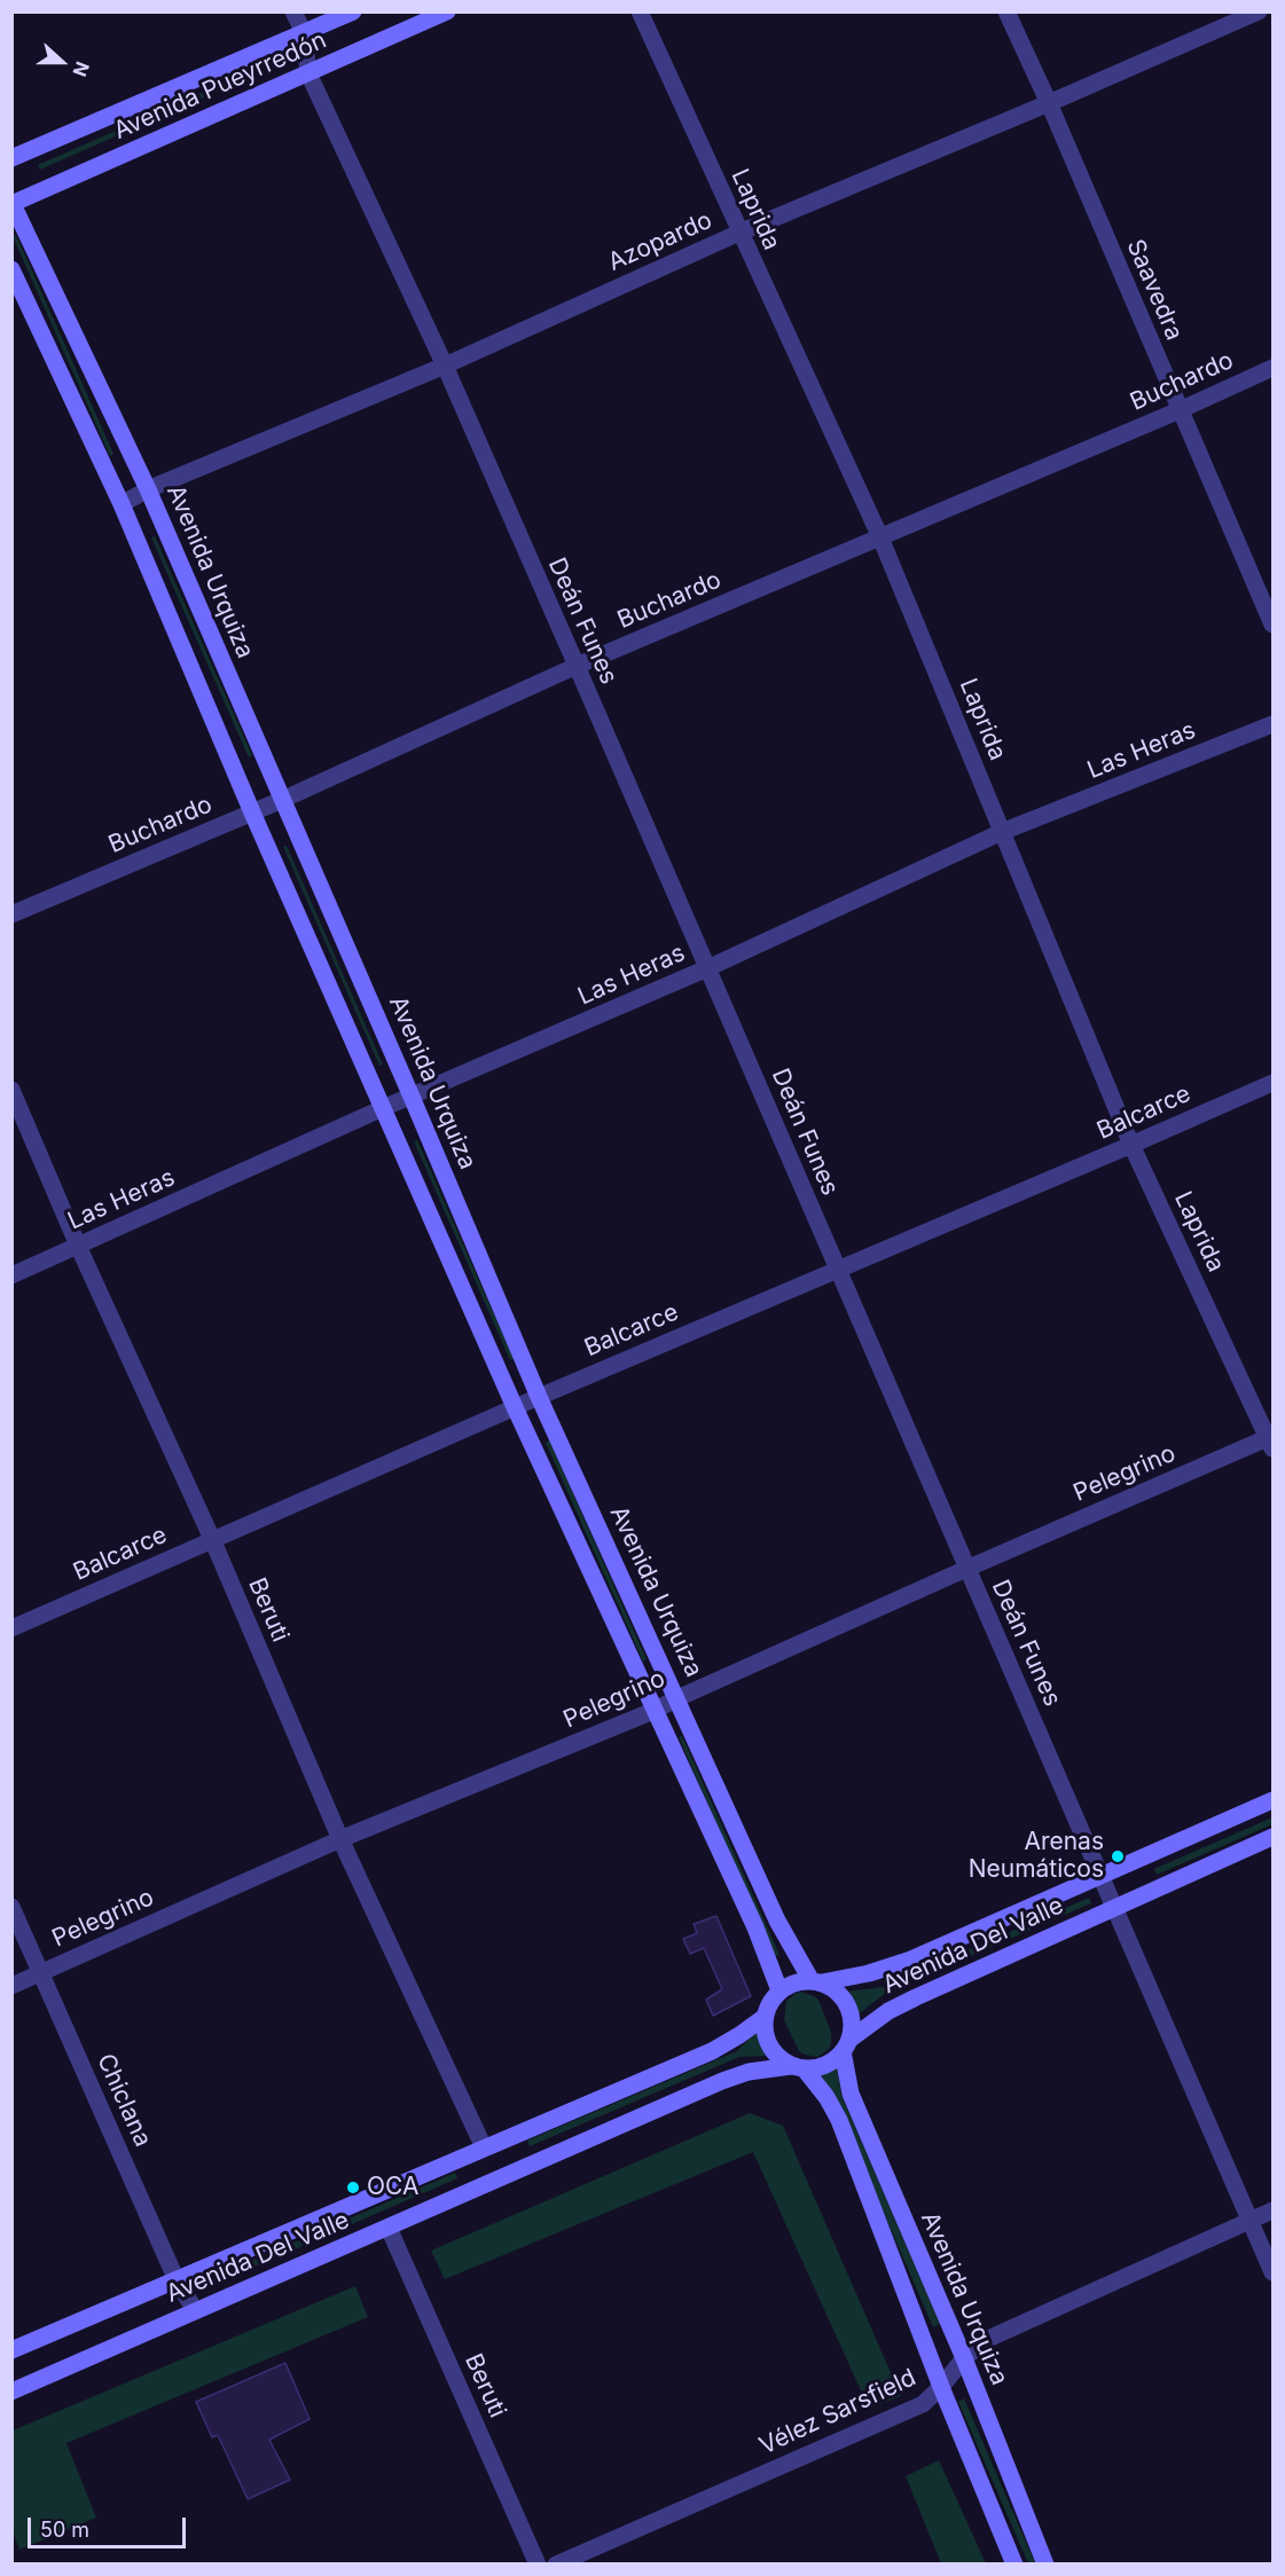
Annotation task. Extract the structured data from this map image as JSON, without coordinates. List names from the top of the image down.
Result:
{
  "streets": {
    "main road": ["Avenida Pueyrredón", "Avenida Urquiza", "Avenida Del Valle"],
    "street": [
      "Laprida",
      "Azopardo",
      "Saavedra",
      "Buchardo",
      "Deán Funes",
      "Las Heras",
      "Balcarce",
      "Pelegrino",
      "Beruti",
      "Chiclana",
      "Vélez Sarsfield"
    ]
  },
  "crossings": [
    ["Avenida Pueyrredón", "Avenida Urquiza"],
    ["Avenida Pueyrredón", "Deán Funes"],
    ["Laprida", "Azopardo"],
    ["Laprida", "Buchardo"],
    ["Laprida", "Las Heras"],
    ["Laprida", "Balcarce"],
    ["Laprida", "Pelegrino"],
    ["Azopardo", "Saavedra"],
    ["Azopardo", "Avenida Urquiza"],
    ["Azopardo", "Deán Funes"],
    ["Saavedra", "Buchardo"],
    ["Buchardo", "Avenida Urquiza"],
    ["Buchardo", "Deán Funes"],
    ["Avenida Urquiza", "Las Heras"],
    ["Avenida Urquiza", "Balcarce"],
    ["Avenida Urquiza", "Pelegrino"],
    ["Avenida Urquiza", "Avenida Del Valle"],
    ["Avenida Urquiza", "Vélez Sarsfield"],
    ["Deán Funes", "Las Heras"],
    ["Deán Funes", "Balcarce"],
    ["Deán Funes", "Pelegrino"],
    ["Deán Funes", "Avenida Del Valle"],
    ["Deán Funes", "Vélez Sarsfield"],
    ["Las Heras", "Beruti"],
    ["Balcarce", "Beruti"],
    ["Pelegrino", "Beruti"],
    ["Pelegrino", "Chiclana"],
    ["Beruti", "Avenida Del Valle"],
    ["Avenida Del Valle", "Chiclana"]
  ],
  "places": ["Arenas Neumáticos", "OCA"],
  "scale_bar": "50 m",
  "north": "right"
}
